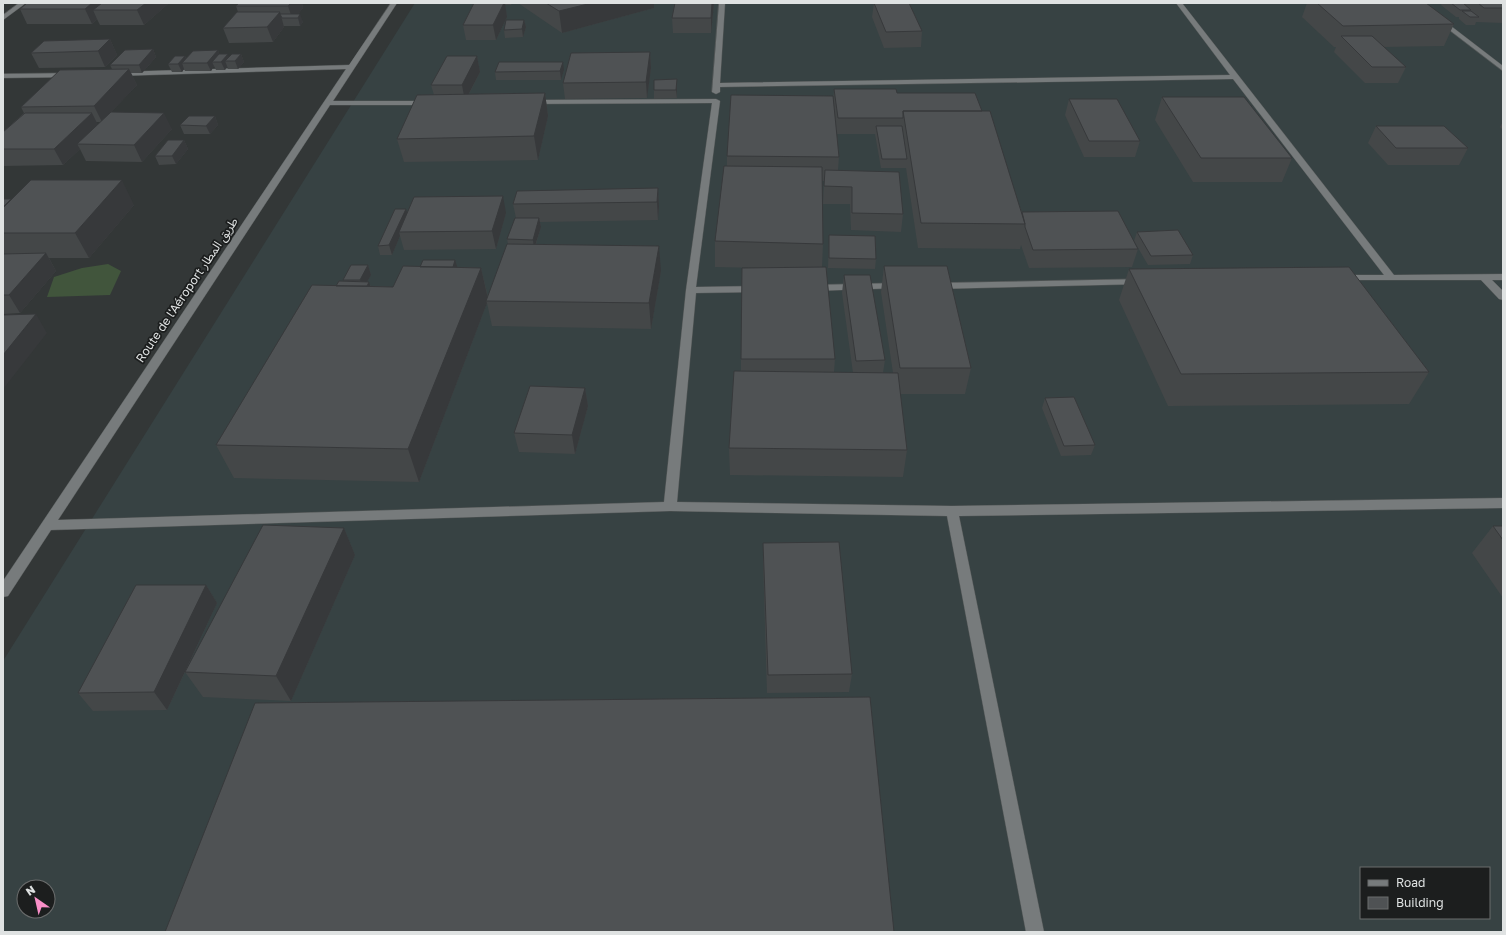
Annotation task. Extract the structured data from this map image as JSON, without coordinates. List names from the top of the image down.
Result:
{
  "streets": {
    "street": ["Route de l'Aéroport طريق المطار"]
  },
  "legend": ["Road", "Building"],
  "north": "top left"
}
